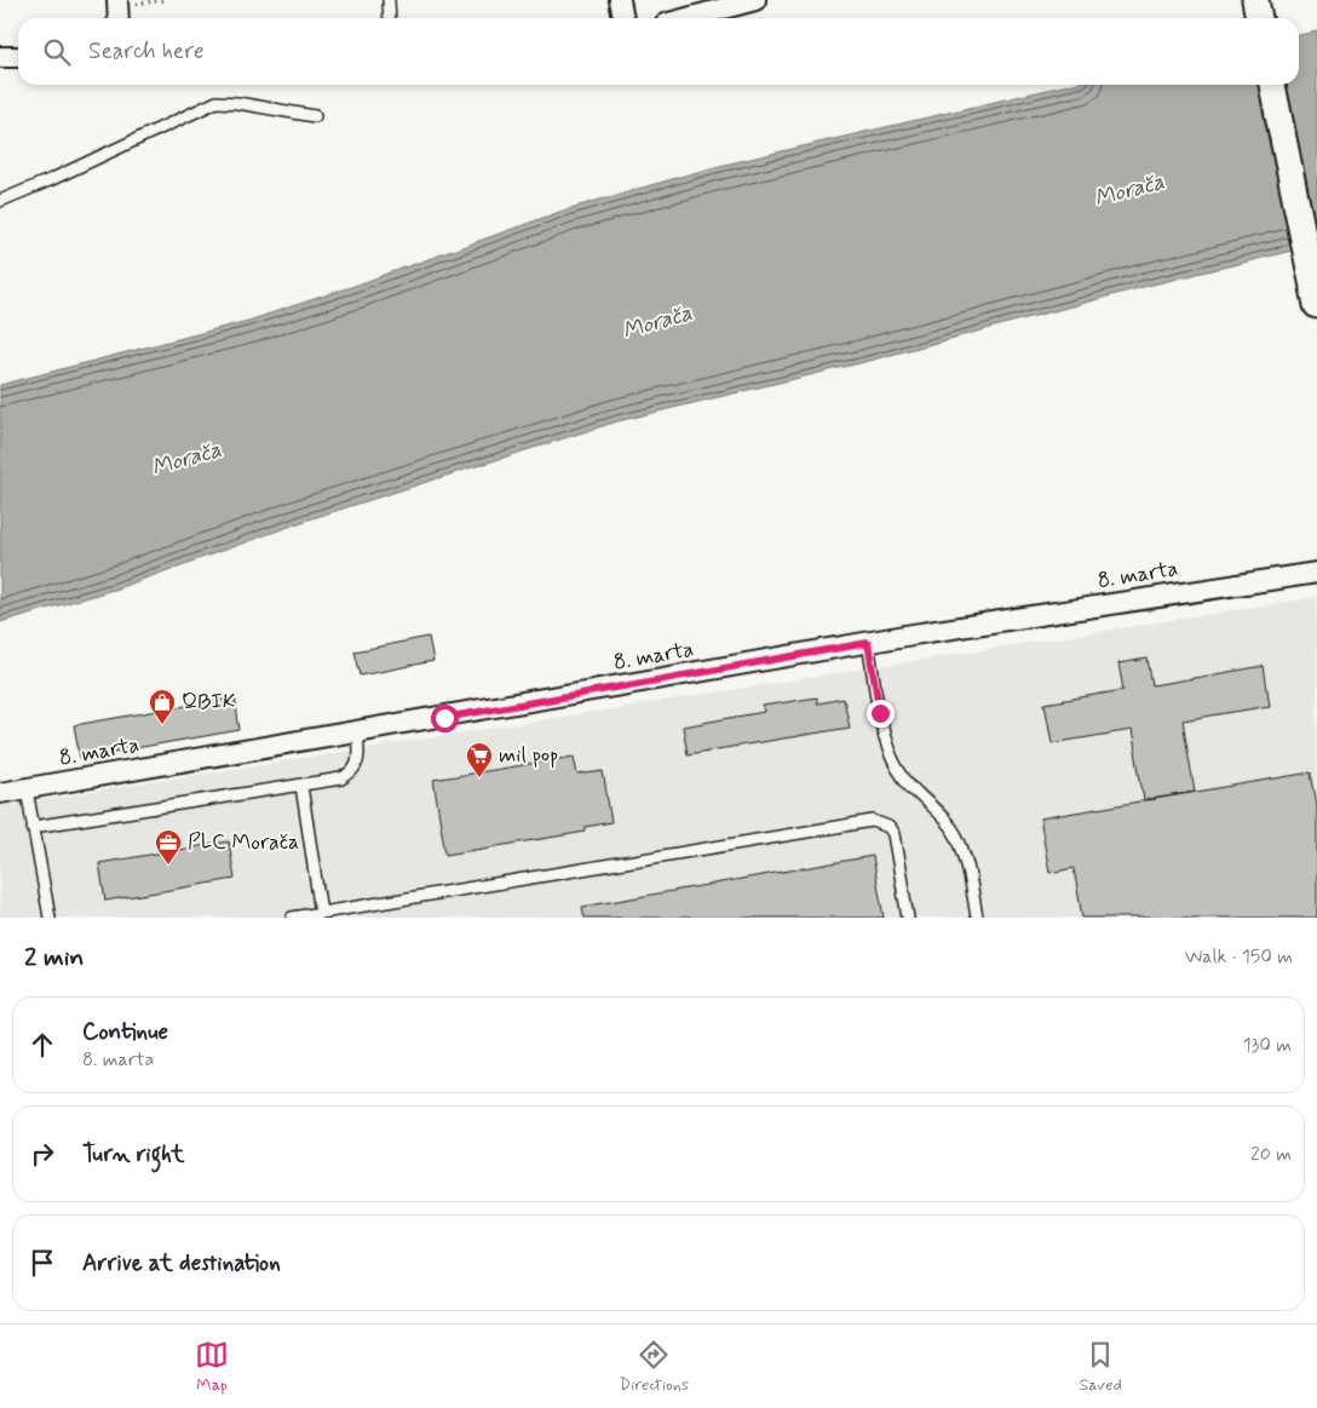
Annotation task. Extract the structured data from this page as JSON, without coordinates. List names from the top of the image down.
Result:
{
  "streets": {
    "street": ["8. marta"]
  },
  "water": ["Morača"],
  "places": {
    "shop": ["QBIK"],
    "supermarket": ["mil pop"],
    "office": ["PLC Morača"]
  },
  "page": {
    "search": "Search here",
    "heading": ["2 min", "Walk · 150 m"],
    "list": [
      ["Continue", "8. marta", "130 m"],
      ["Turn right", "20 m"],
      "Arrive at destination"
    ],
    "nav": ["Map", "Directions", "Saved"]
  }
}
